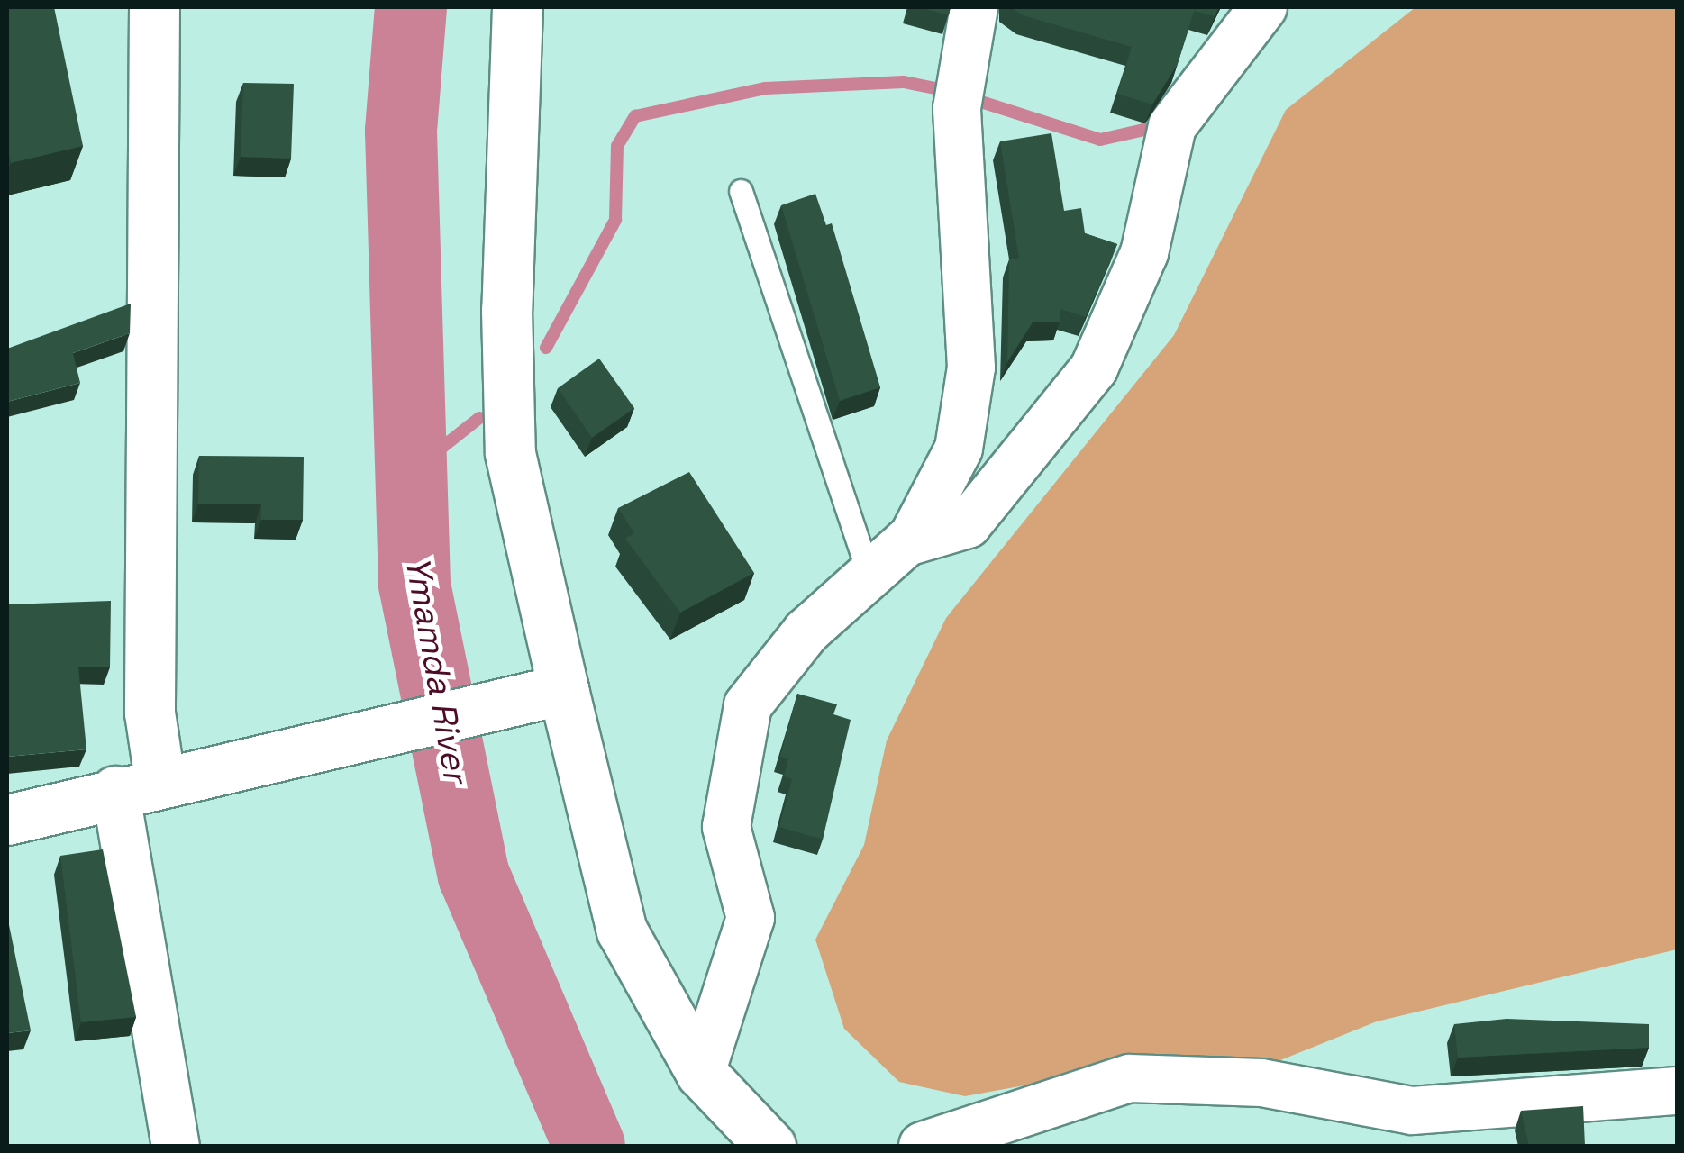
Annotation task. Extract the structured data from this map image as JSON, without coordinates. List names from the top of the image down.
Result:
{
  "water": ["Ymamda River"]
}
